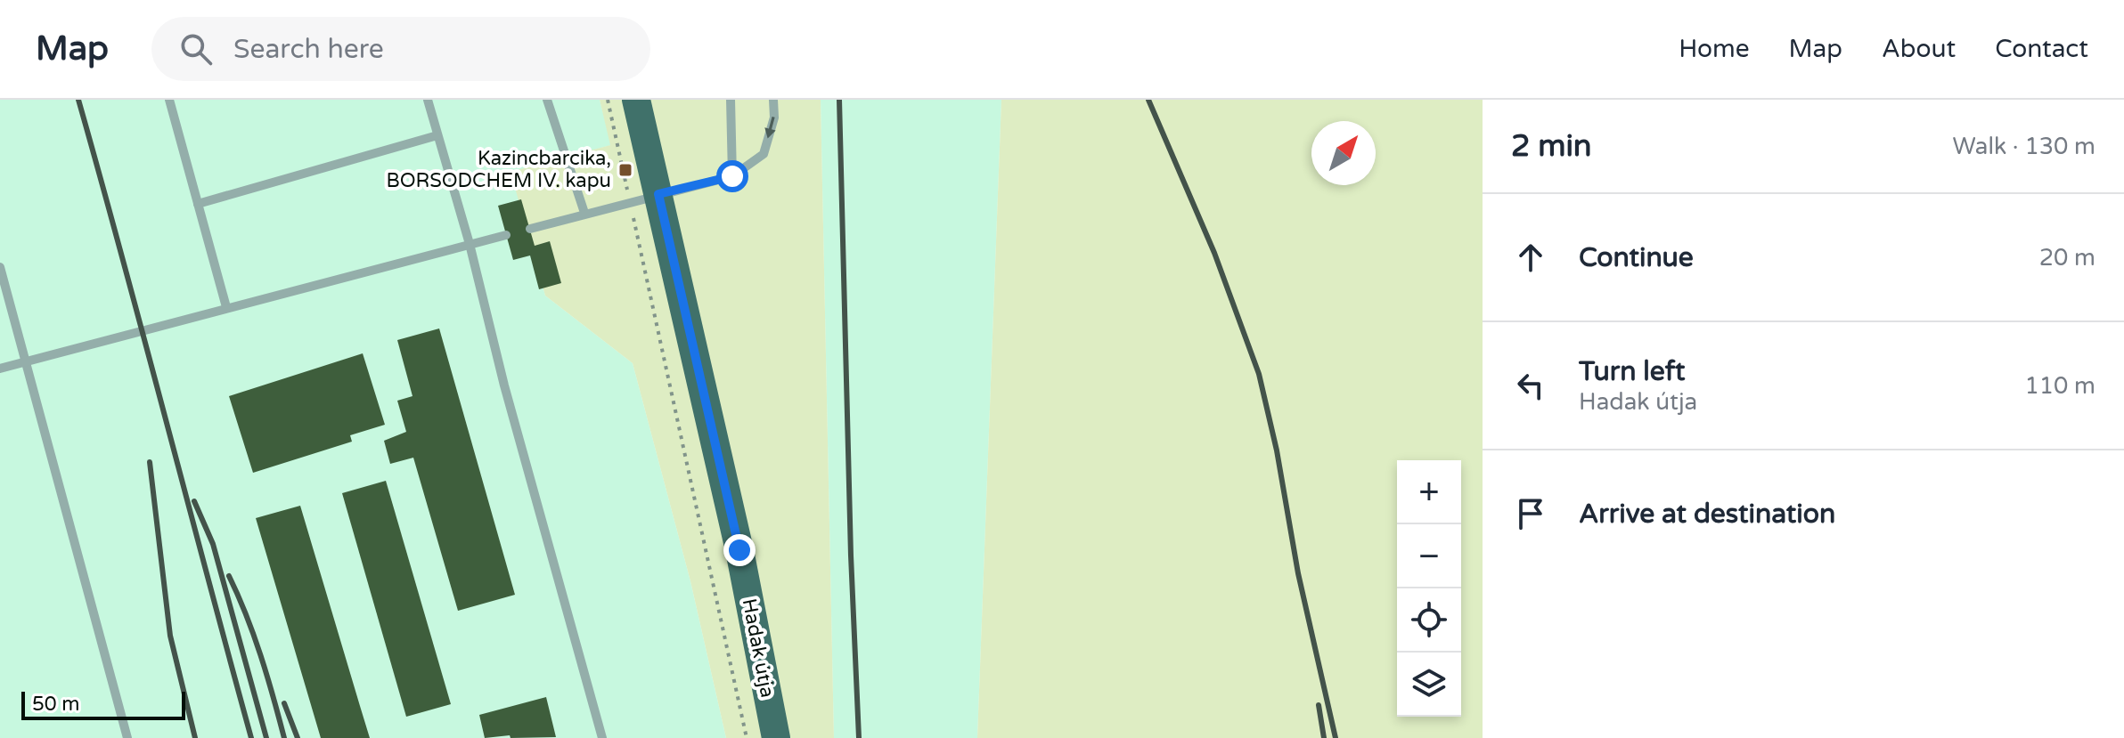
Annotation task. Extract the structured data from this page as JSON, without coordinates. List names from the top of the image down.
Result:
{
  "streets": {
    "main road": ["Hadak útja"]
  },
  "places": {
    "transit": ["Kazincbarcika, BORSODCHEM IV. kapu"]
  },
  "scale_bar": "50 m",
  "north": "top right",
  "page": {
    "header": "Map",
    "search": "Search here",
    "nav": [
      "Home",
      "Map",
      "About",
      "Contact"
    ],
    "heading": ["2 min", "Walk · 130 m"],
    "list": [
      ["Continue", "20 m"],
      ["Turn left", "Hadak útja", "110 m"],
      "Arrive at destination"
    ],
    "map_buttons": ["+", "−"],
    "scale": "50 m"
  }
}
